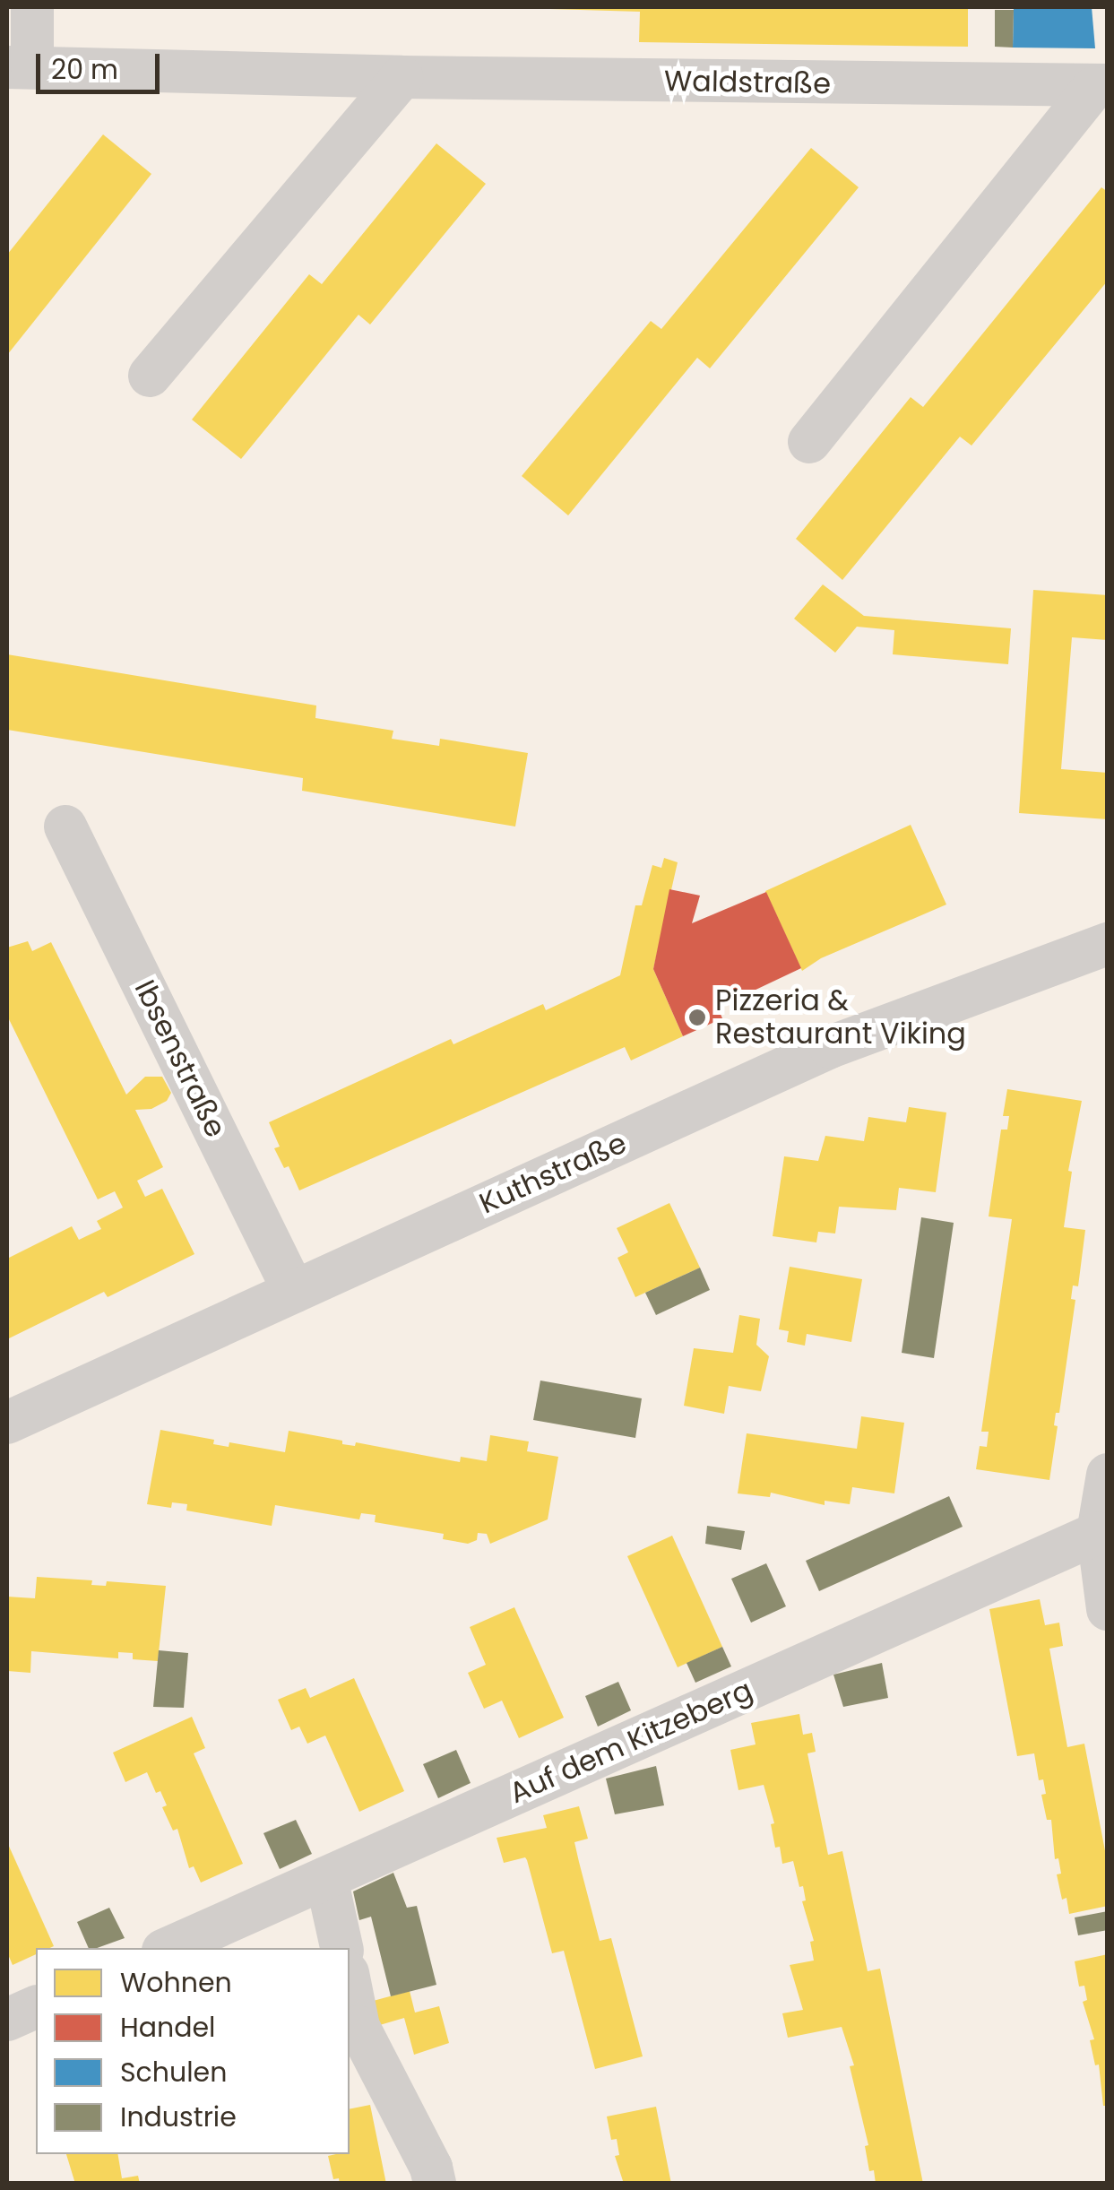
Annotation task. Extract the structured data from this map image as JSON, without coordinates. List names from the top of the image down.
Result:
{
  "streets": {
    "street": [
      "Waldstraße",
      "Ibsenstraße",
      "Kuthstraße",
      "Auf dem Kitzeberg"
    ]
  },
  "crossings": [
    ["Ibsenstraße", "Kuthstraße"]
  ],
  "places": ["Pizzeria & Restaurant Viking"],
  "legend": [
    "Wohnen",
    "Handel",
    "Schulen",
    "Industrie"
  ],
  "scale_bar": "20 m"
}
